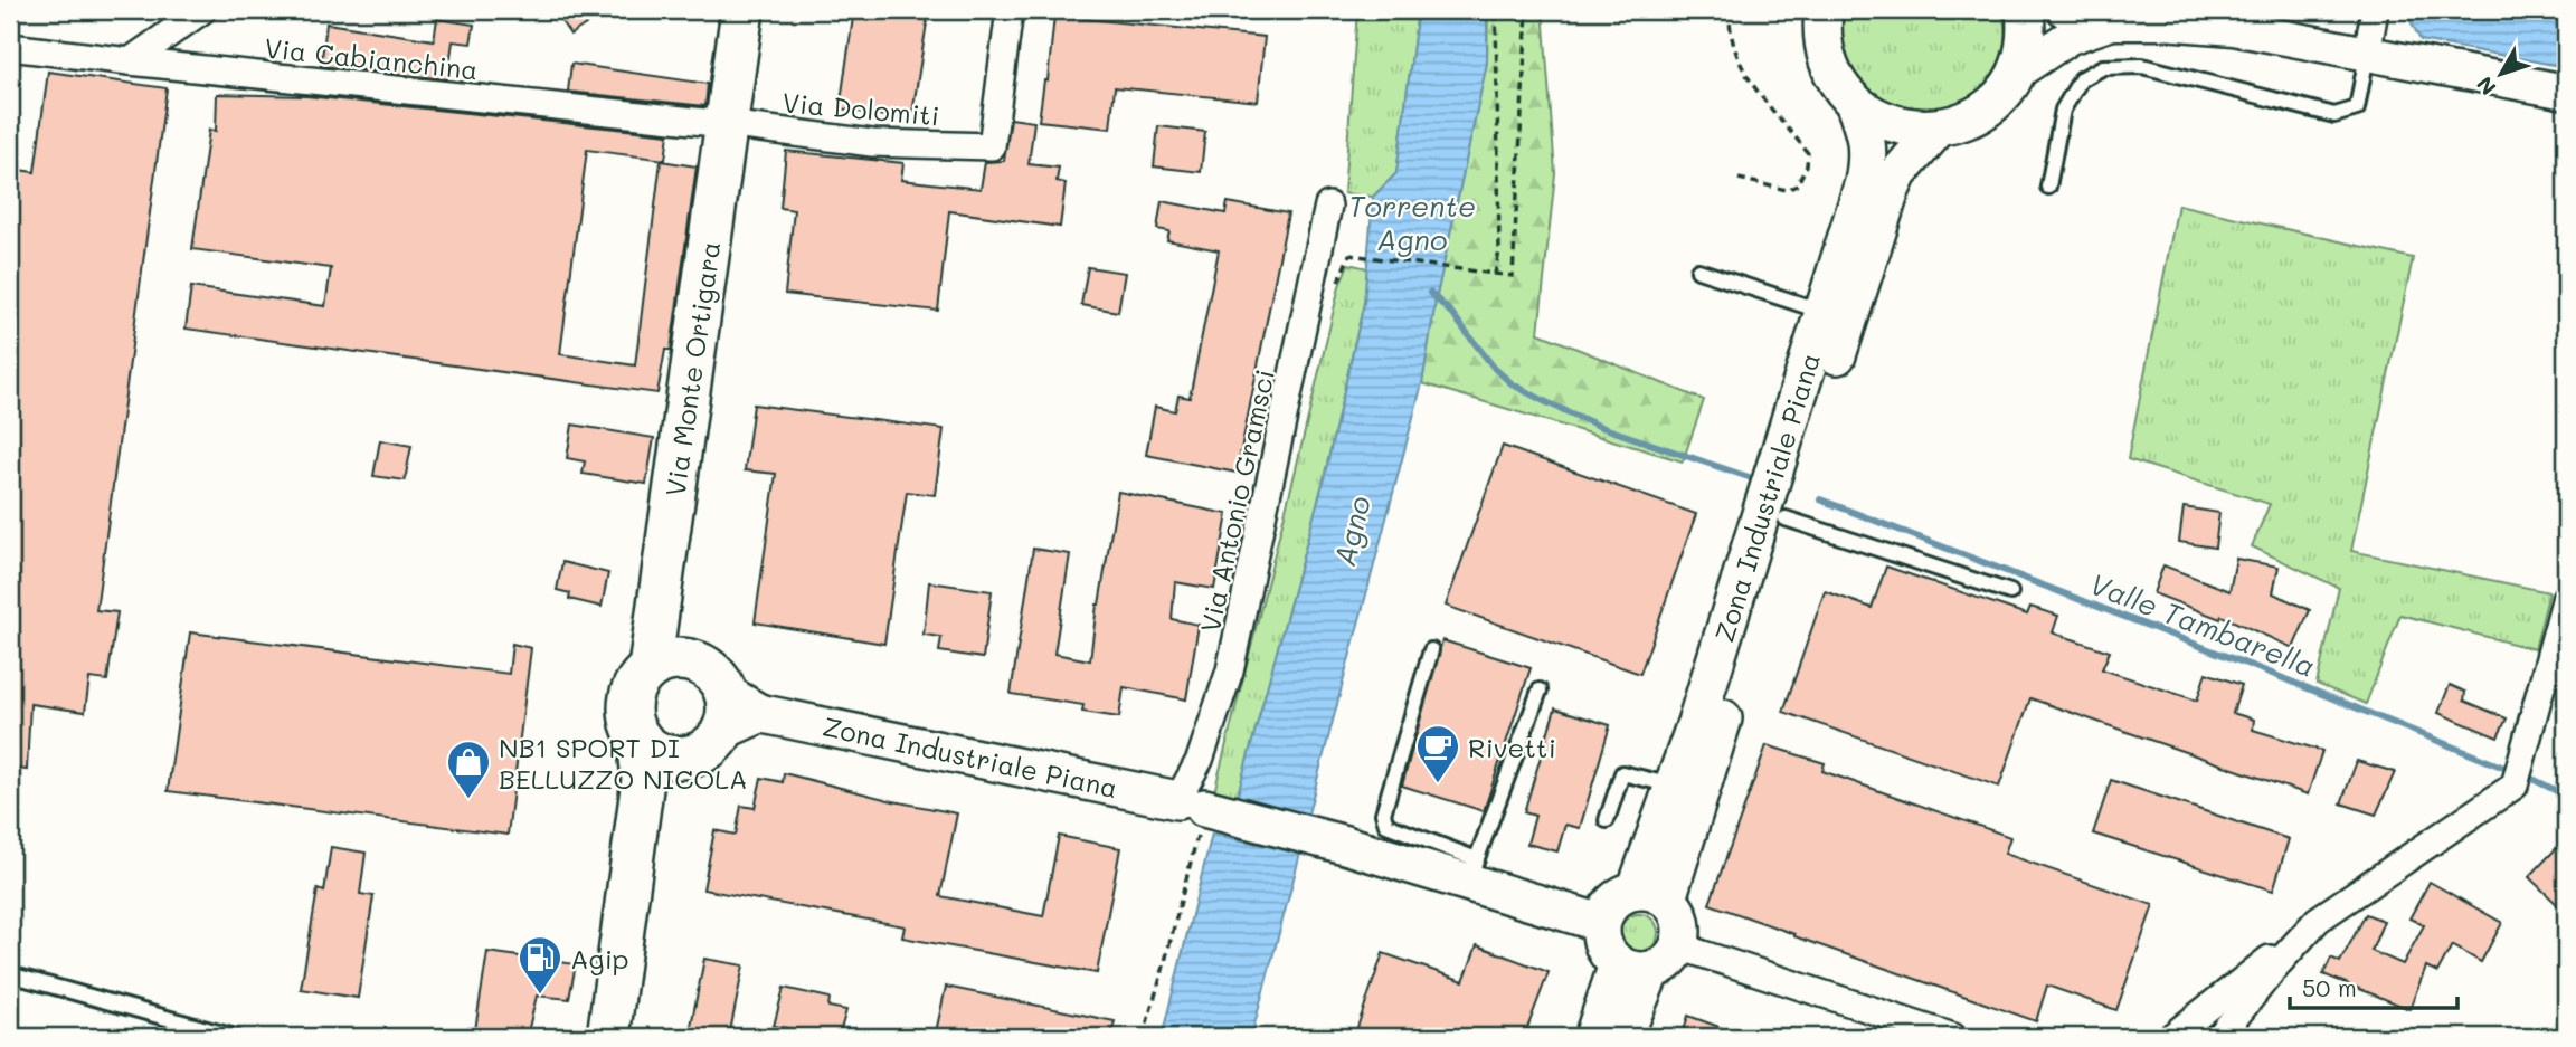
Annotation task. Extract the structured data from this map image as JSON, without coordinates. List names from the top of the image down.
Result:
{
  "streets": {
    "main road": ["Via Monte Ortigara", "Zona Industriale Piana"],
    "street": ["Via Cabianchina", "Via Dolomiti", "Via Antonio Gramsci"]
  },
  "crossings": [
    ["Via Cabianchina", "Via Dolomiti"],
    ["Via Cabianchina", "Via Monte Ortigara"],
    ["Via Dolomiti", "Via Monte Ortigara"],
    ["Zona Industriale Piana", "Via Antonio Gramsci"]
  ],
  "water": ["Torrente Agno", "Agno", "Valle Tambarella"],
  "places": {
    "cafe": ["Rivetti"],
    "shop": ["NB1 SPORT DI BELLUZZO NICOLA"],
    "fuel station": ["Agip"]
  },
  "scale_bar": "50 m",
  "north": "bottom left"
}
